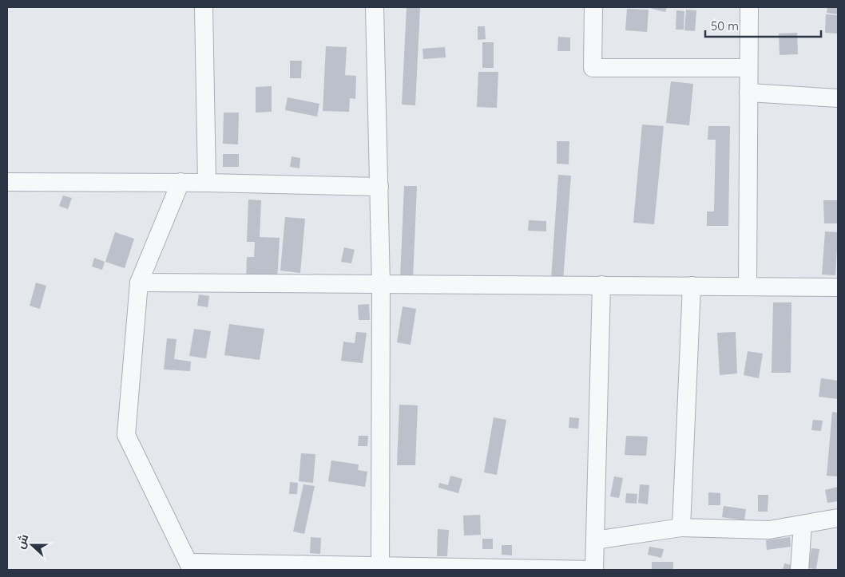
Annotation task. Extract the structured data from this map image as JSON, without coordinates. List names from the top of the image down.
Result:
{
  "scale_bar": "50 m",
  "north": "left"
}
